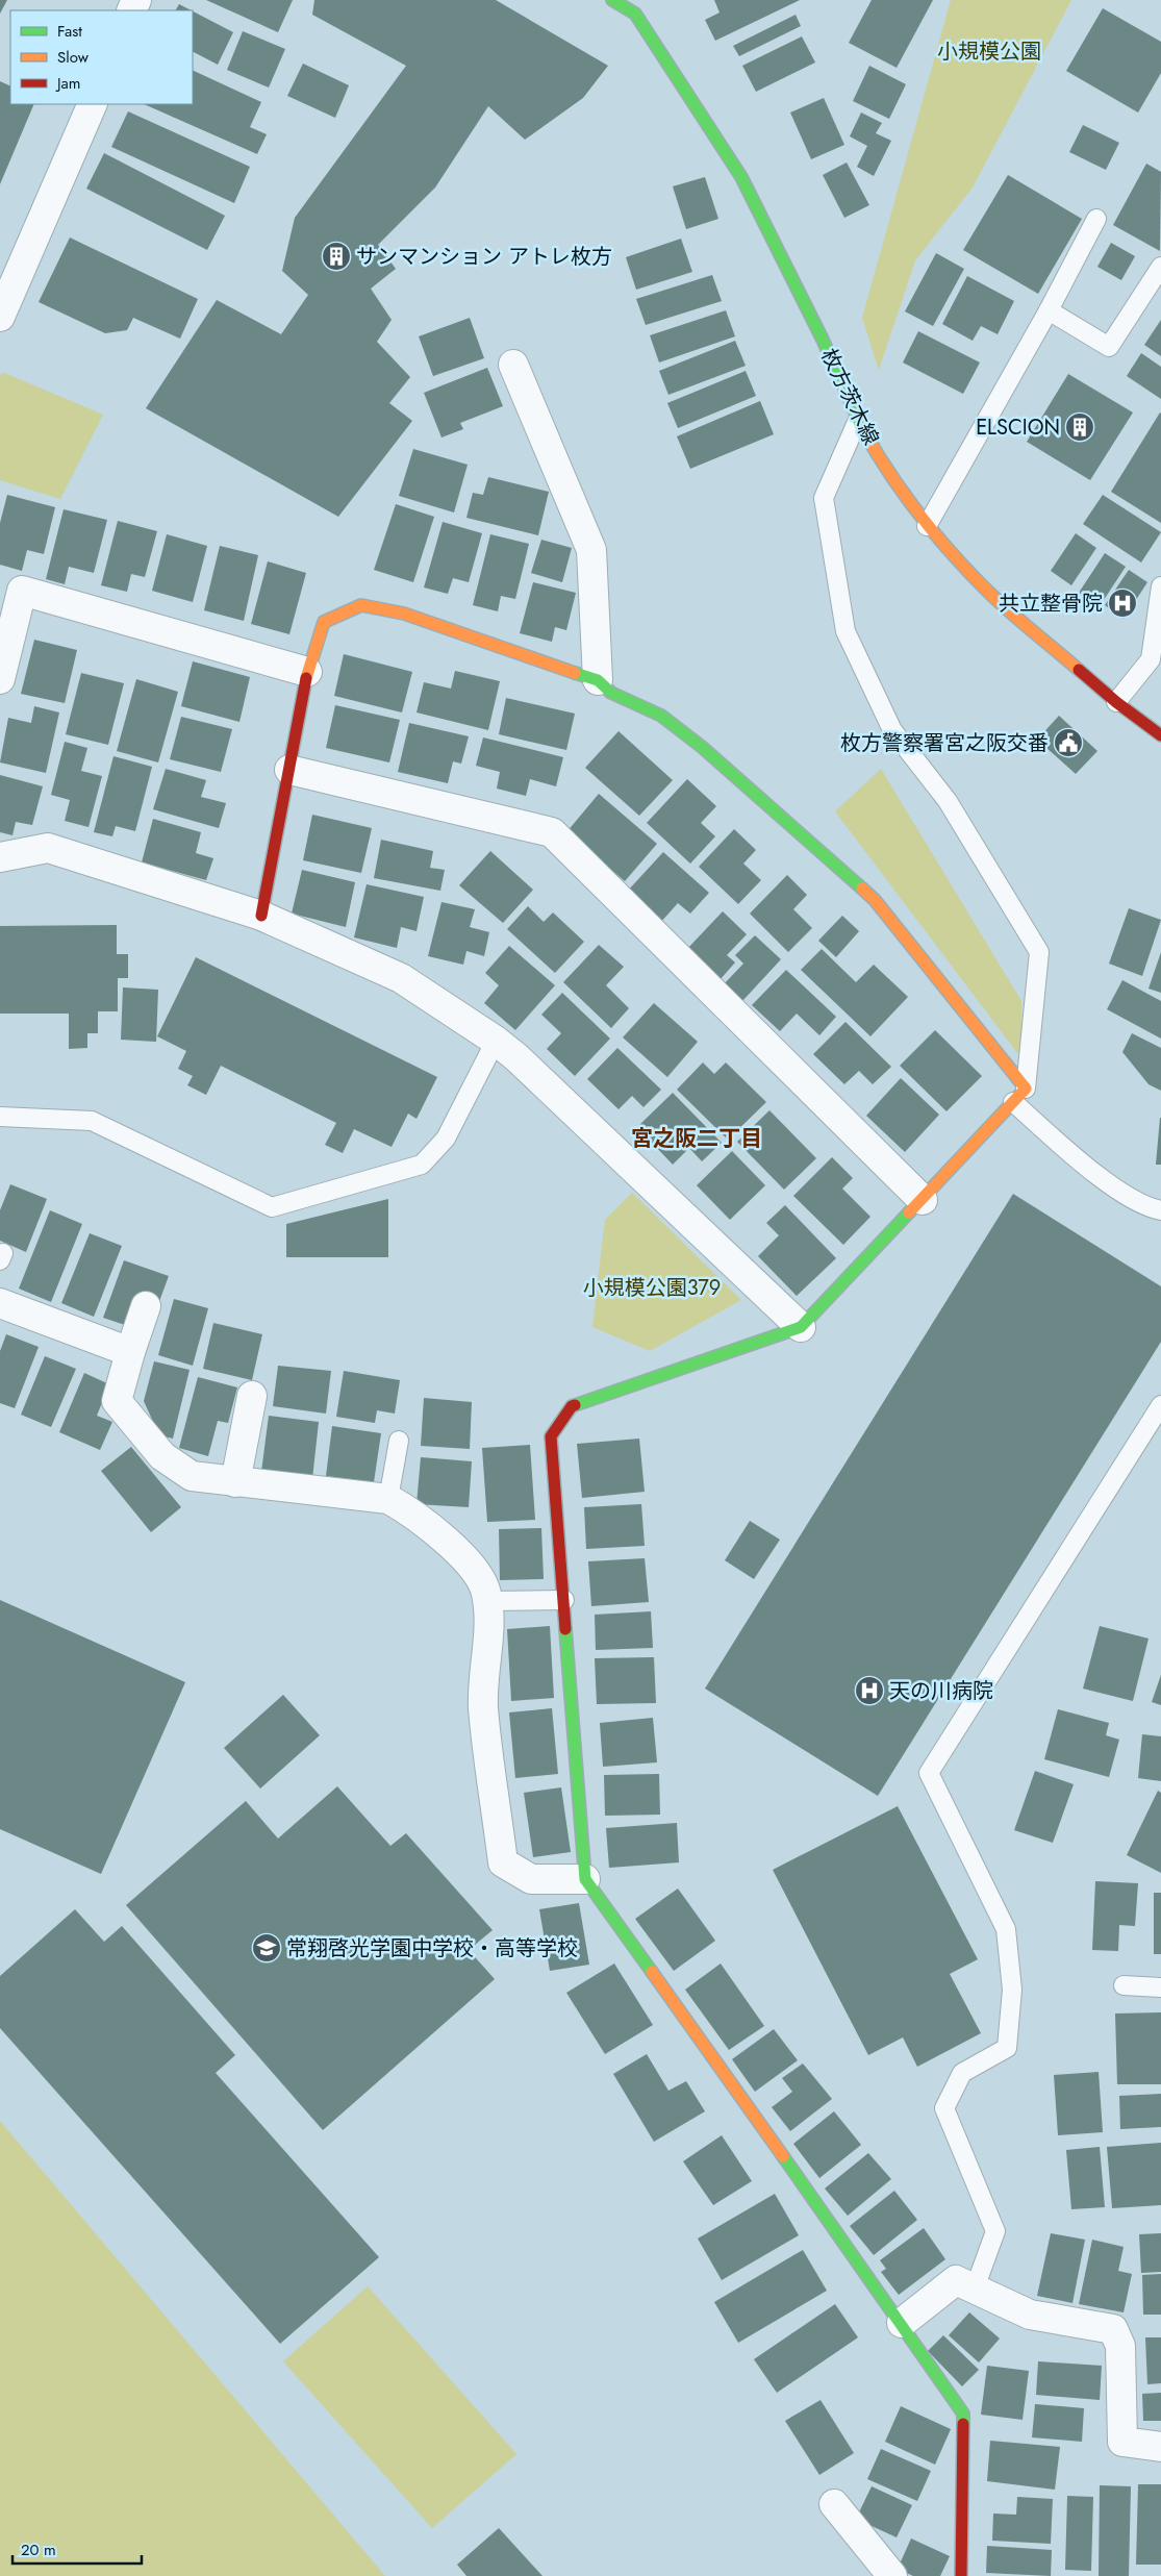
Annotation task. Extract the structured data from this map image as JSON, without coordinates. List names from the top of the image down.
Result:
{
  "streets": {
    "street": ["枚方茨木線"]
  },
  "districts": ["宮之阪二丁目"],
  "parks": ["小規模公園", "小規模公園379"],
  "places": {
    "building": ["サンマンション アトレ枚方", "ELSCION"],
    "hospital": ["共立整骨院", "天の川病院"],
    "public building": ["枚方警察署宮之阪交番"],
    "school or university": ["常翔啓光学園中学校・高等学校"]
  },
  "legend": ["Fast", "Slow", "Jam"],
  "scale_bar": "20 m"
}
